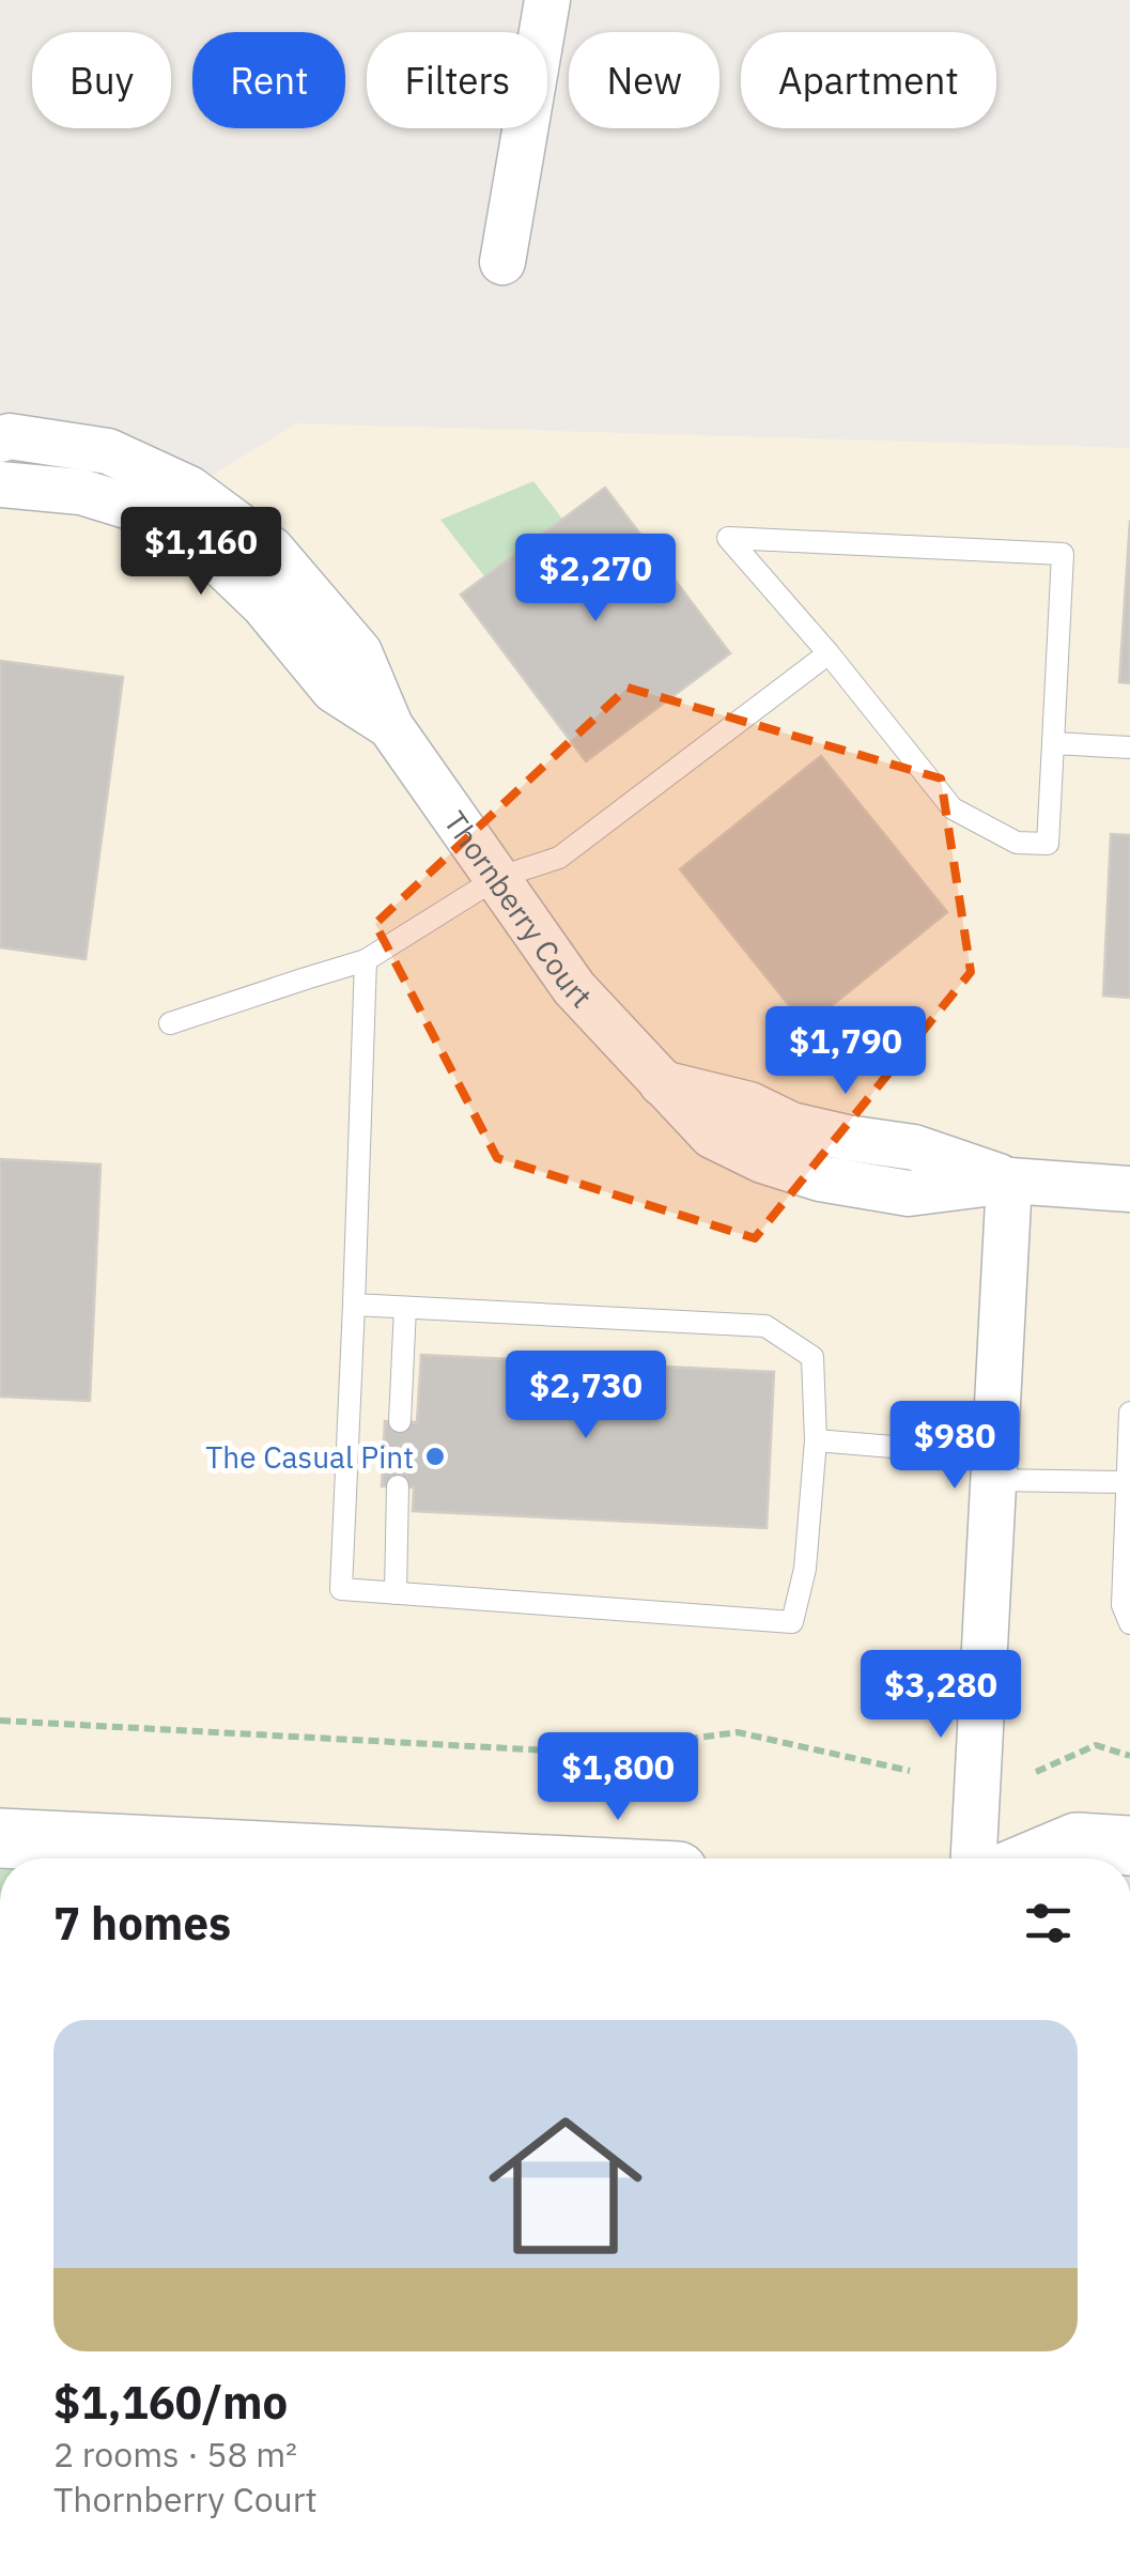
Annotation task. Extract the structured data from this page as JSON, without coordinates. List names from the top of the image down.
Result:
{
  "streets": {
    "street": ["Thornberry Court"]
  },
  "places": ["The Casual Pint"],
  "page": {
    "chip": [
      "Buy",
      "Rent",
      "Filters",
      "New",
      "Apartment"
    ],
    "price": [
      "$1,160",
      "$2,270",
      "$1,790",
      "$2,730",
      "$980",
      "$3,280",
      "$1,800"
    ],
    "heading": "7 homes",
    "list": [
      {
        "name": "$1,160/mo",
        "note": "2 rooms · 58 m² · Thornberry Court"
      }
    ]
  }
}
